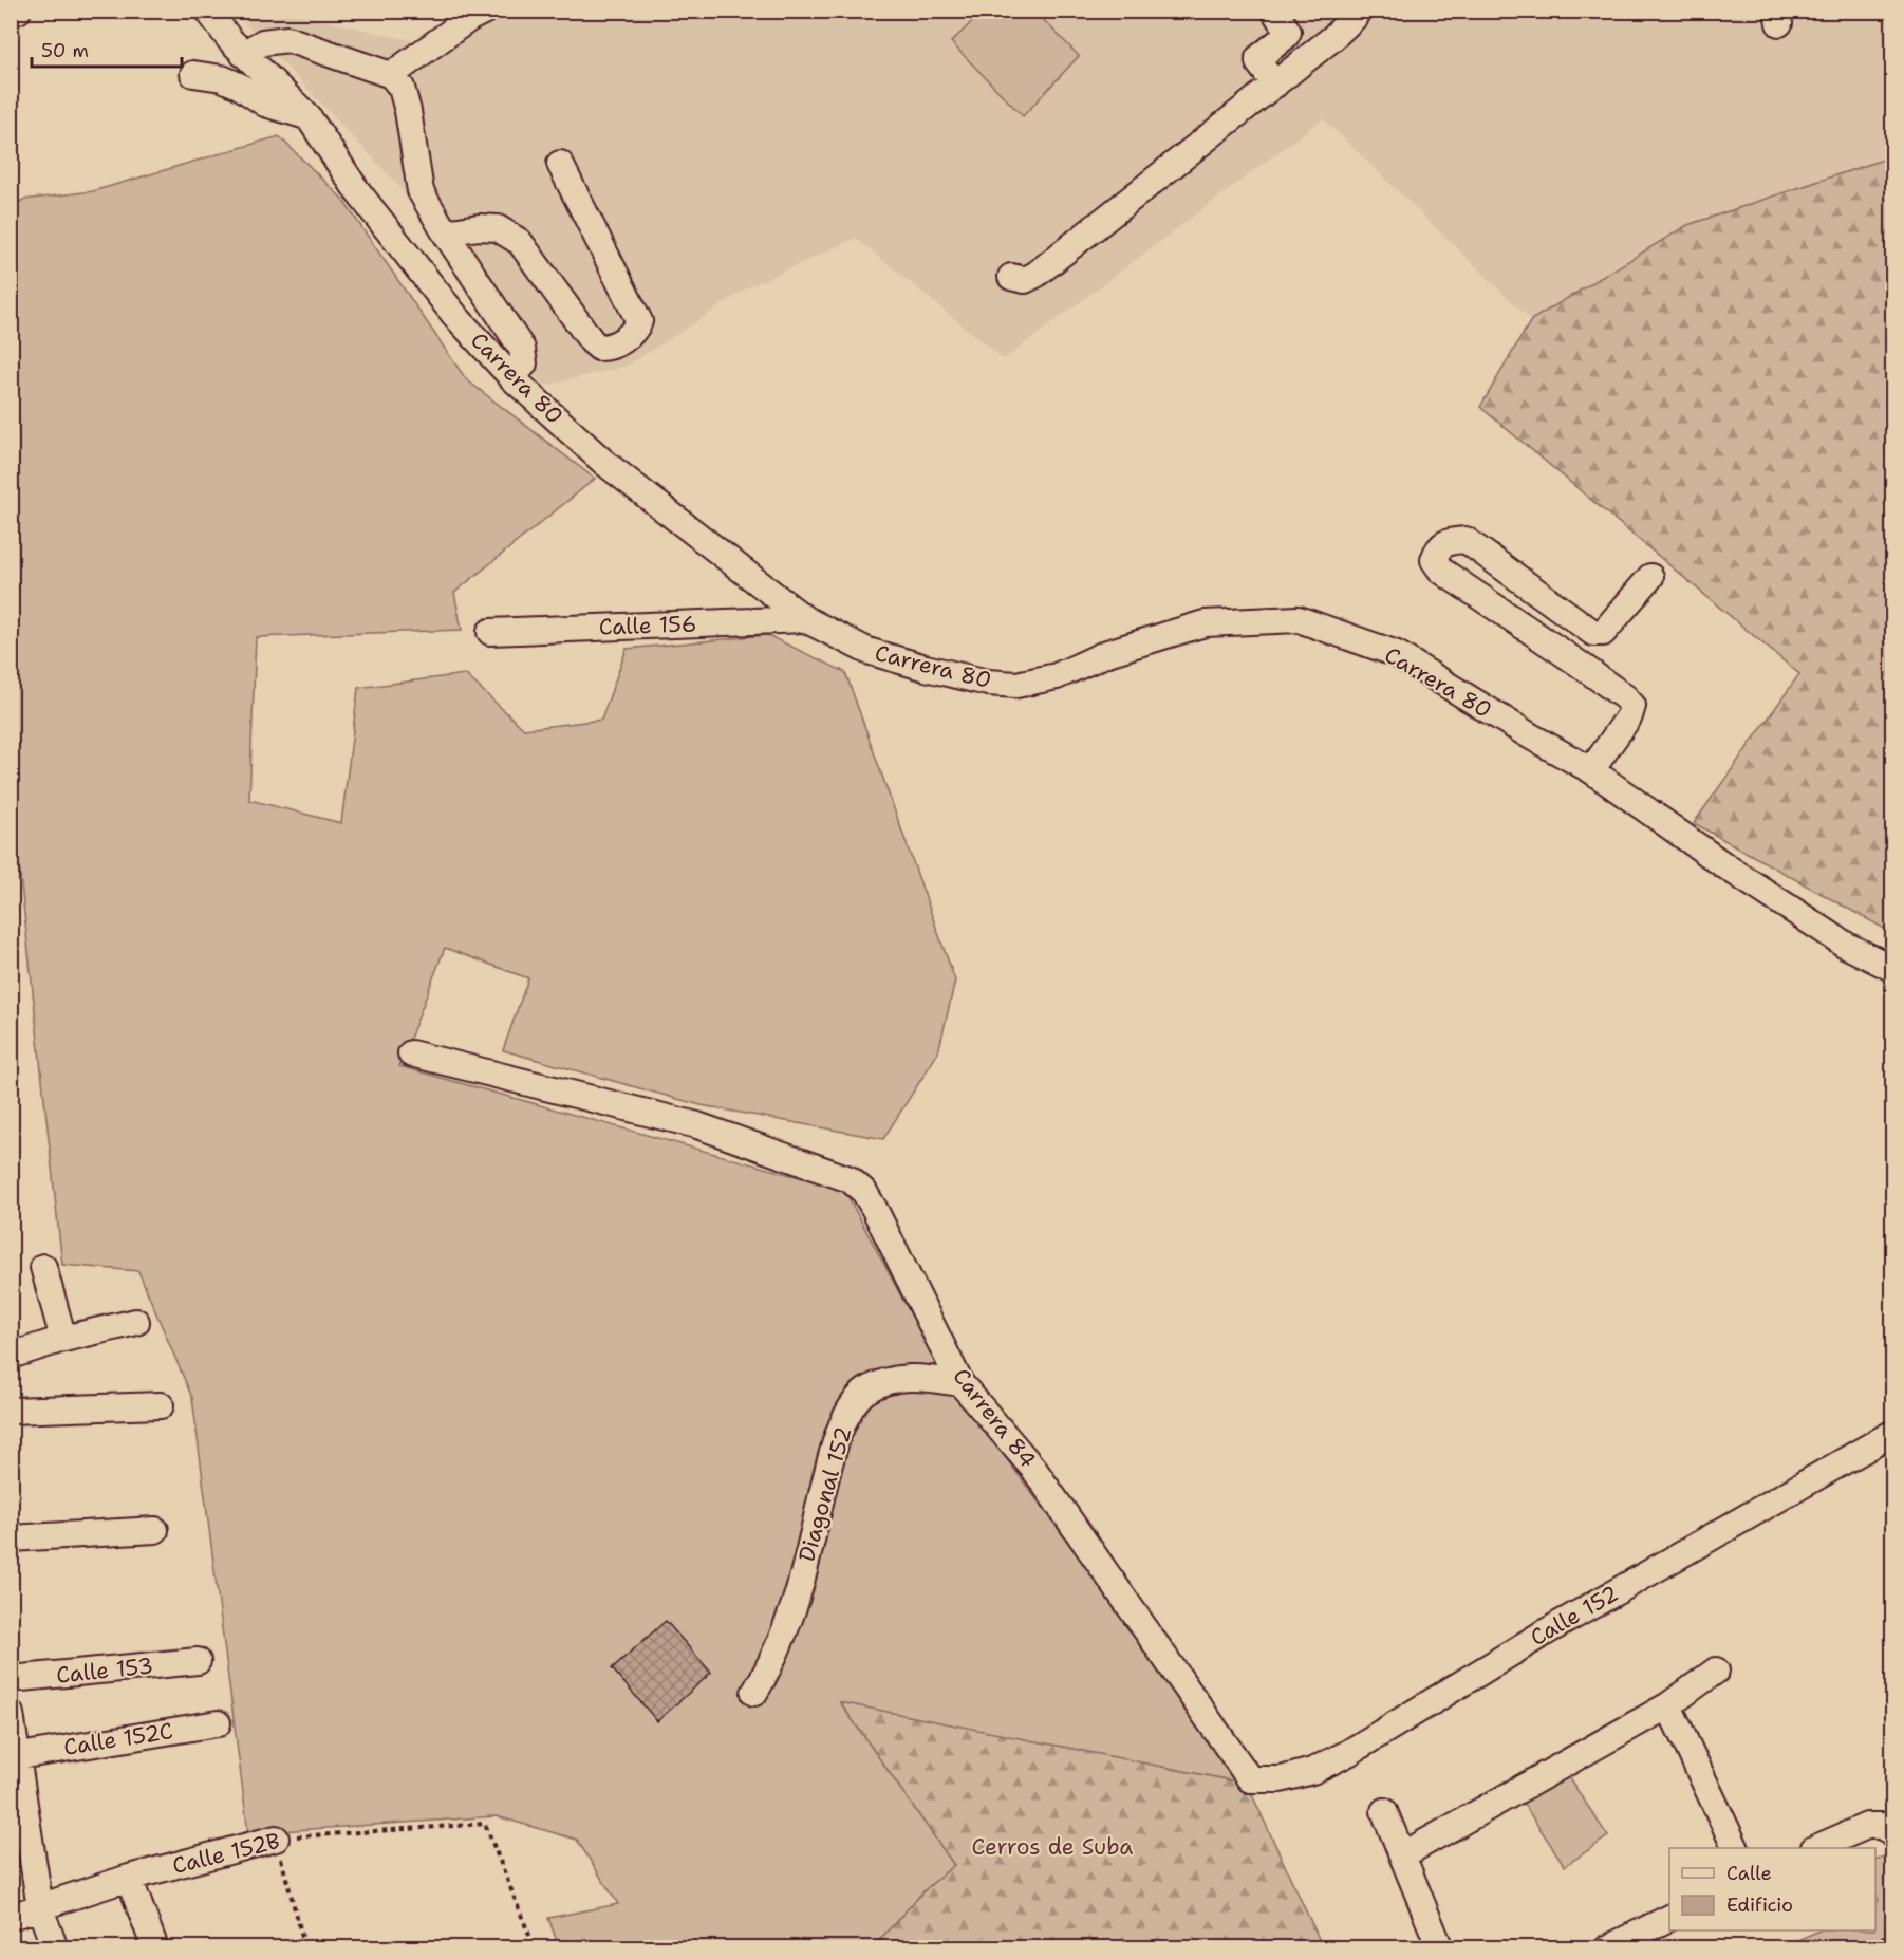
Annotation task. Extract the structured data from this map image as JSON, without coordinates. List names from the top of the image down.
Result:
{
  "streets": {
    "street": [
      "Carrera 80",
      "Calle 156",
      "Carrera 84",
      "Diagonal 152",
      "Calle 152",
      "Calle 153",
      "Calle 152C",
      "Calle 152B"
    ]
  },
  "crossings": [
    ["Carrera 80", "Calle 156"],
    ["Carrera 84", "Diagonal 152"],
    ["Carrera 84", "Calle 152"]
  ],
  "parks": ["Cerros de Suba"],
  "legend": ["Calle", "Edificio"],
  "scale_bar": "50 m"
}
